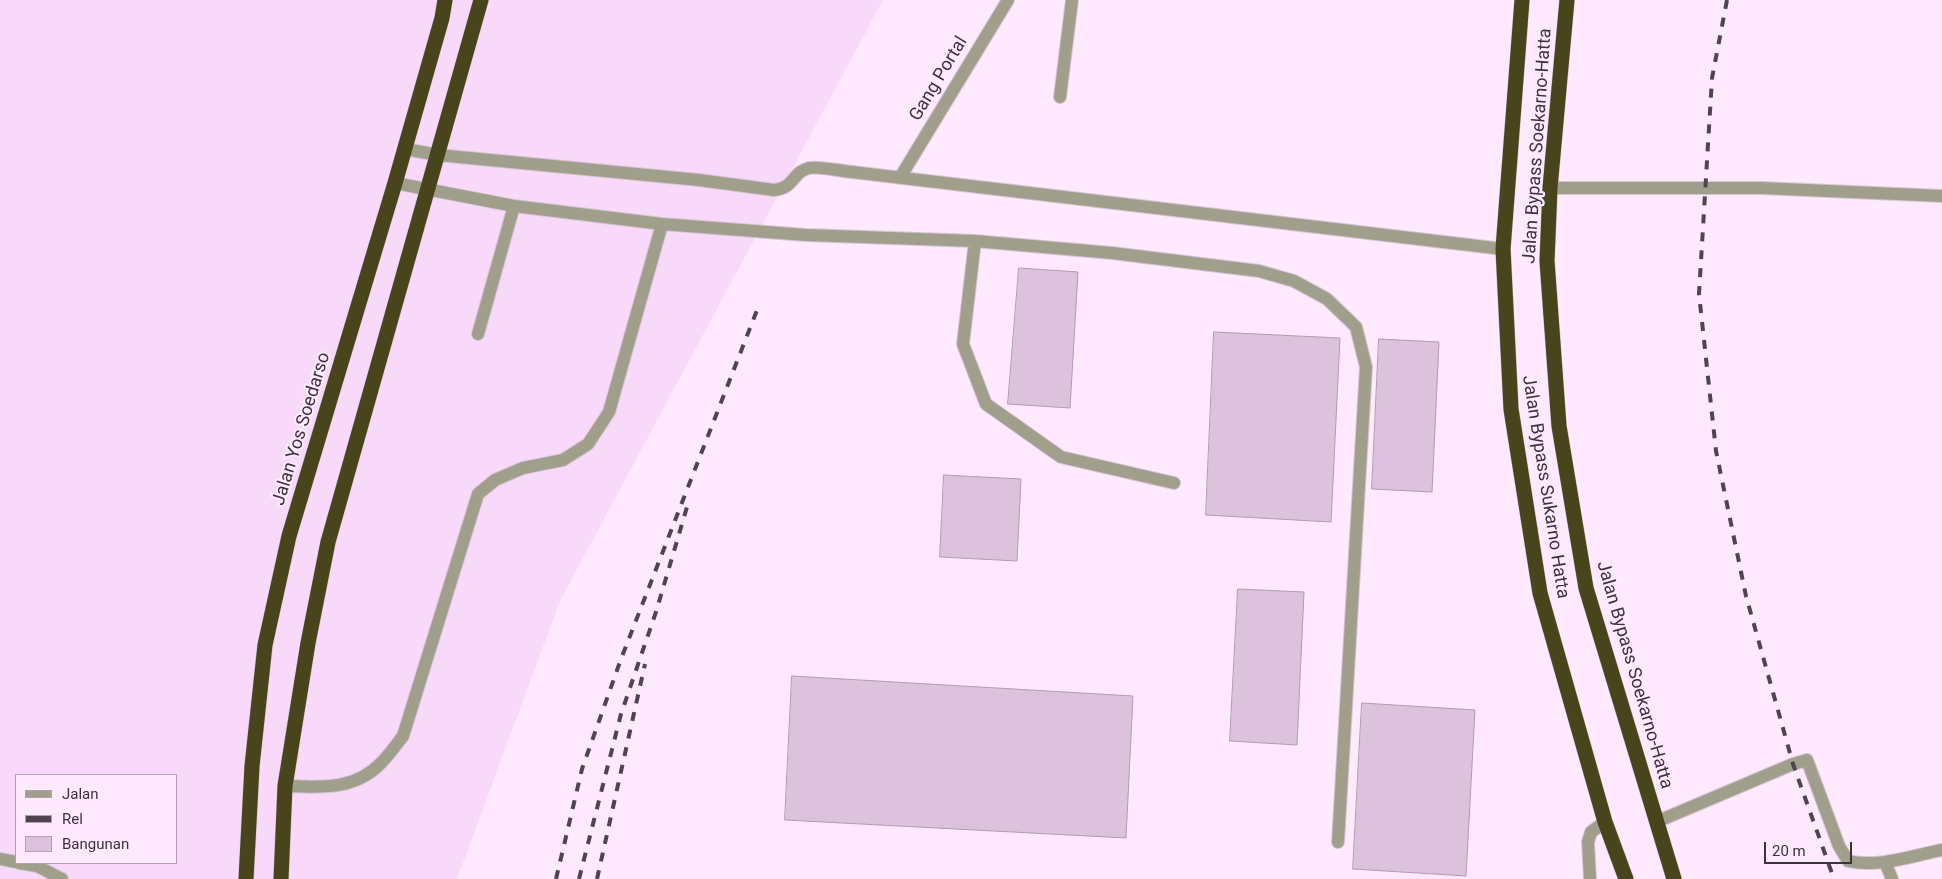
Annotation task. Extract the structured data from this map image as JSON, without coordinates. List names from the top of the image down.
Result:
{
  "streets": {
    "highway": ["Jalan Bypass Soekarno-Hatta", "Jalan Yos Soedarso", "Jalan Bypass Sukarno Hatta"],
    "street": ["Gang Portal"]
  },
  "legend": ["Jalan", "Rel", "Bangunan"],
  "scale_bar": "20 m"
}
